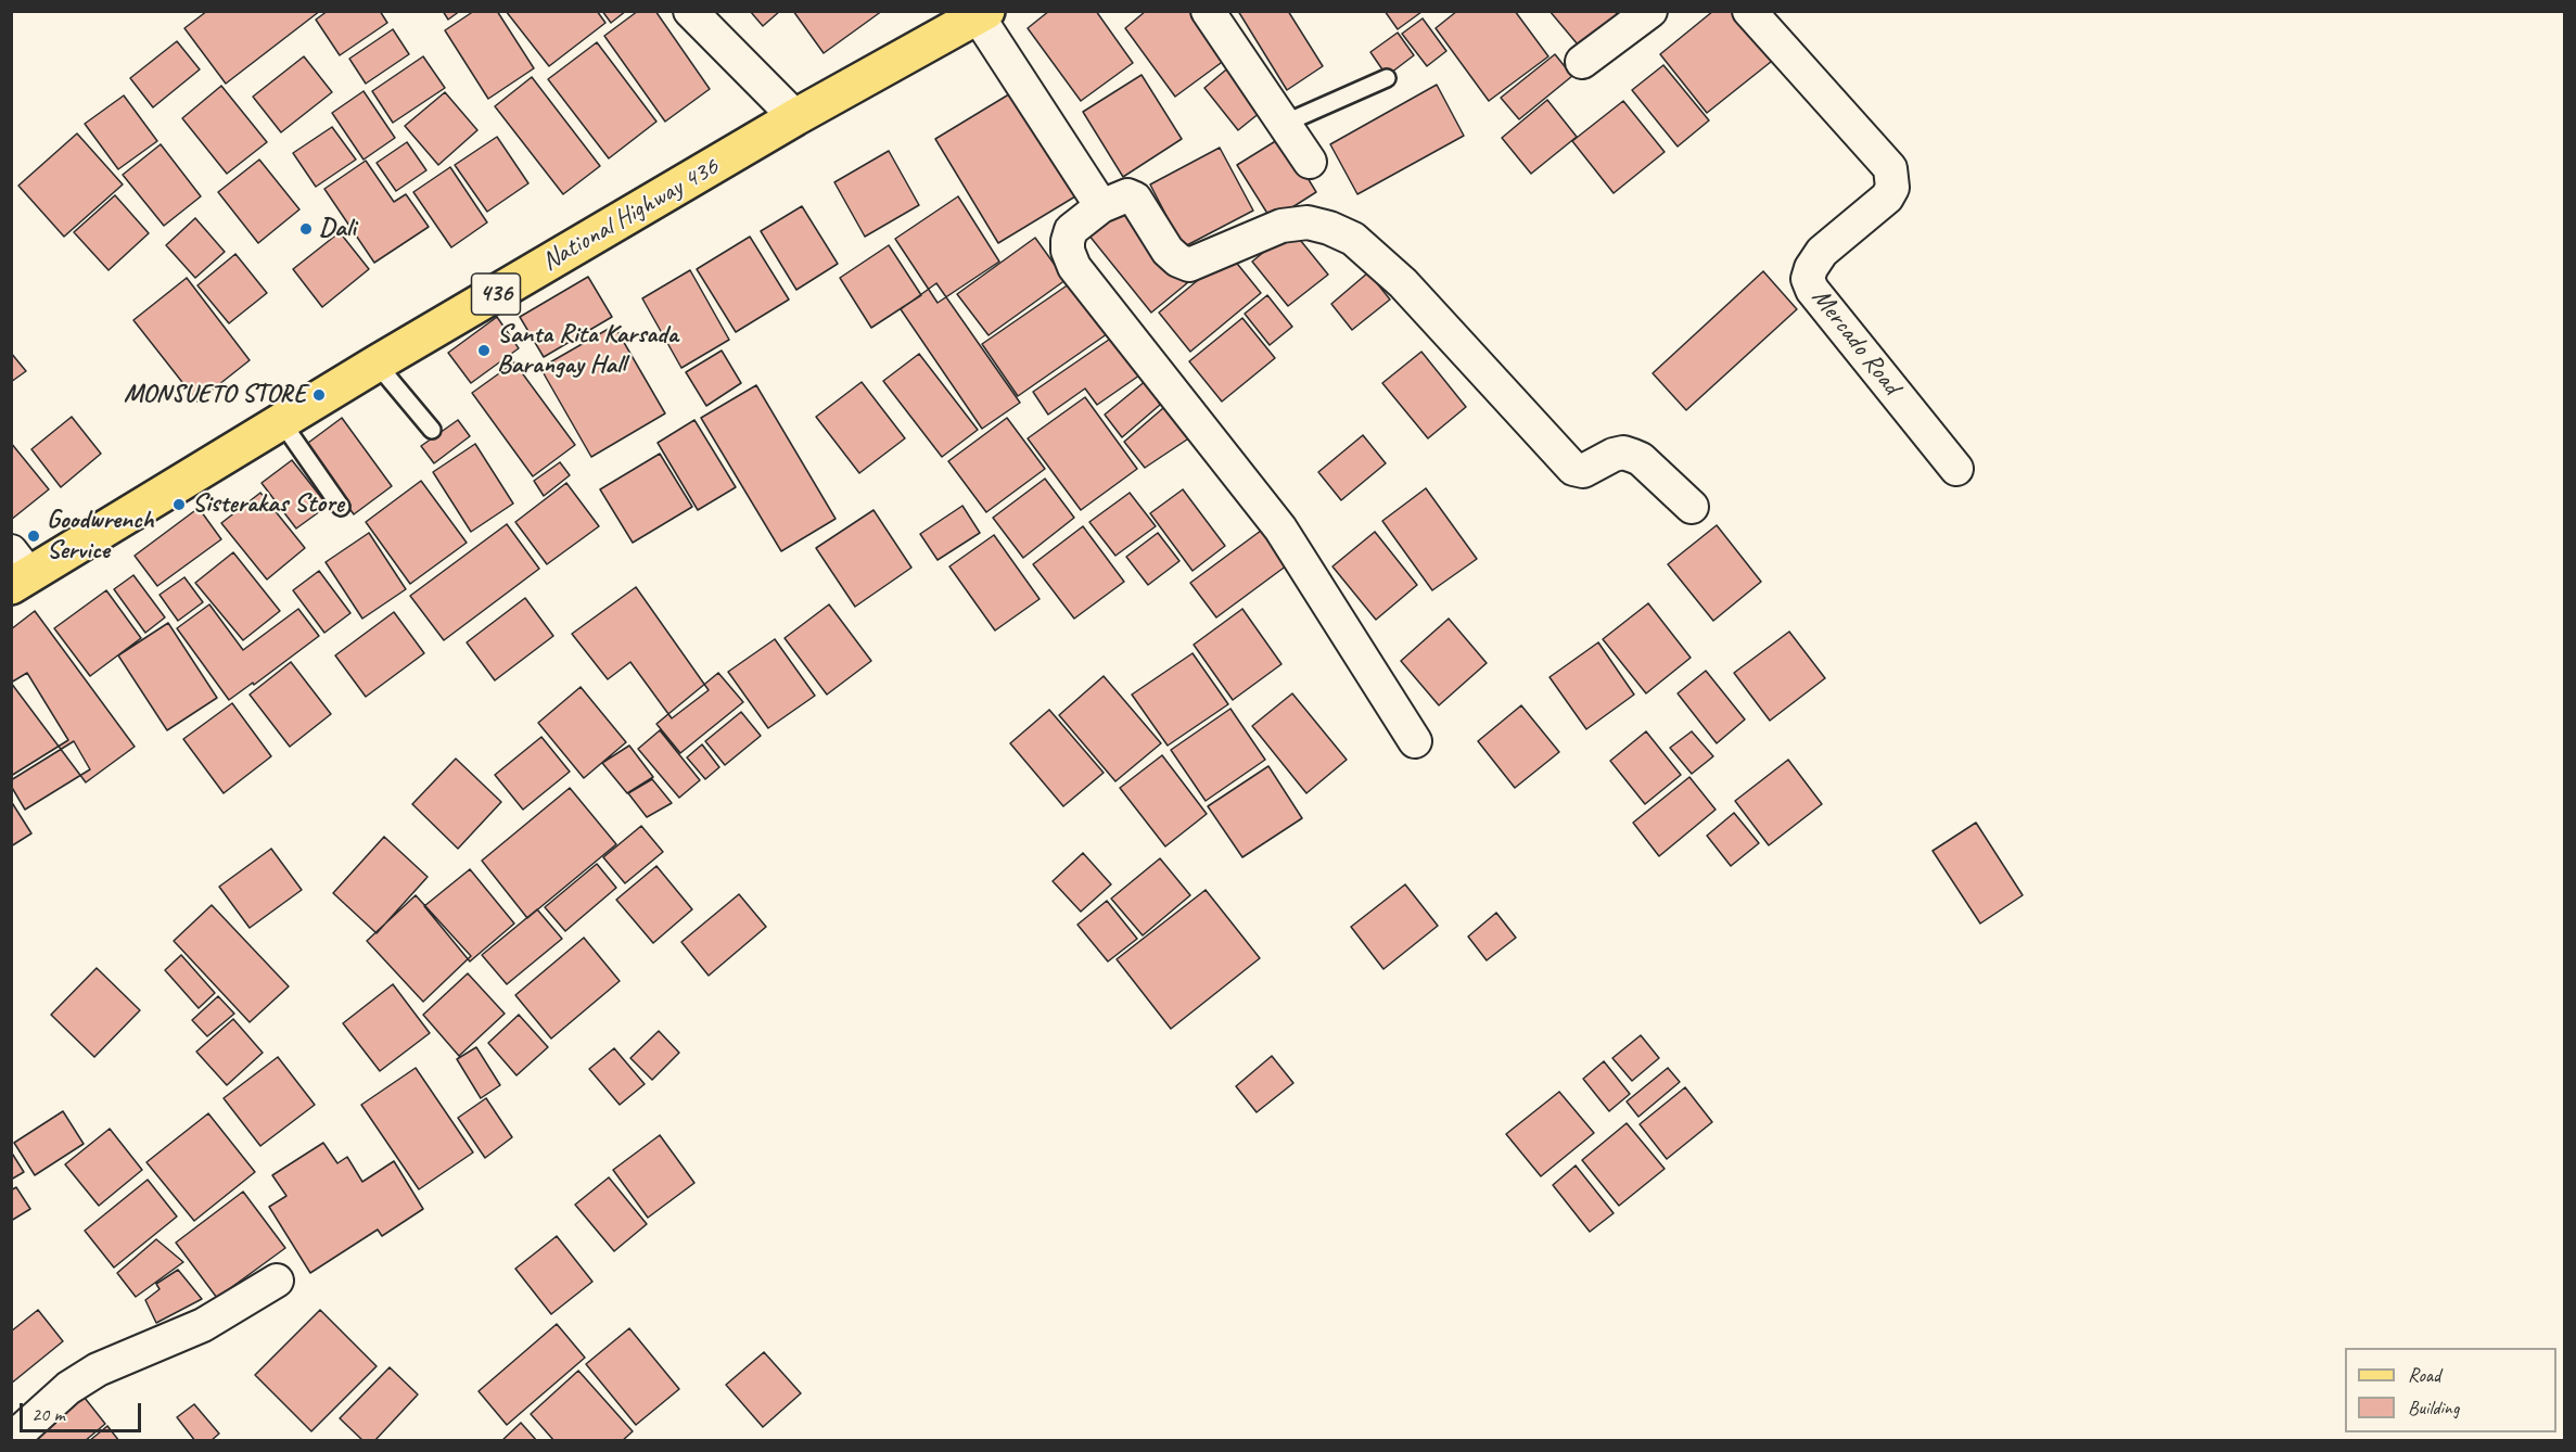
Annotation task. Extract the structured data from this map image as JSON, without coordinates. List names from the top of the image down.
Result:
{
  "streets": {
    "main road": ["National Highway 436", "436"],
    "street": ["Mercado Road"]
  },
  "places": [
    "Dali",
    "Santa Rita Karsada Barangay Hall",
    "MONSUETO STORE",
    "Sisterakas Store",
    "Goodwrench Service"
  ],
  "legend": ["Road", "Building"],
  "scale_bar": "20 m"
}
